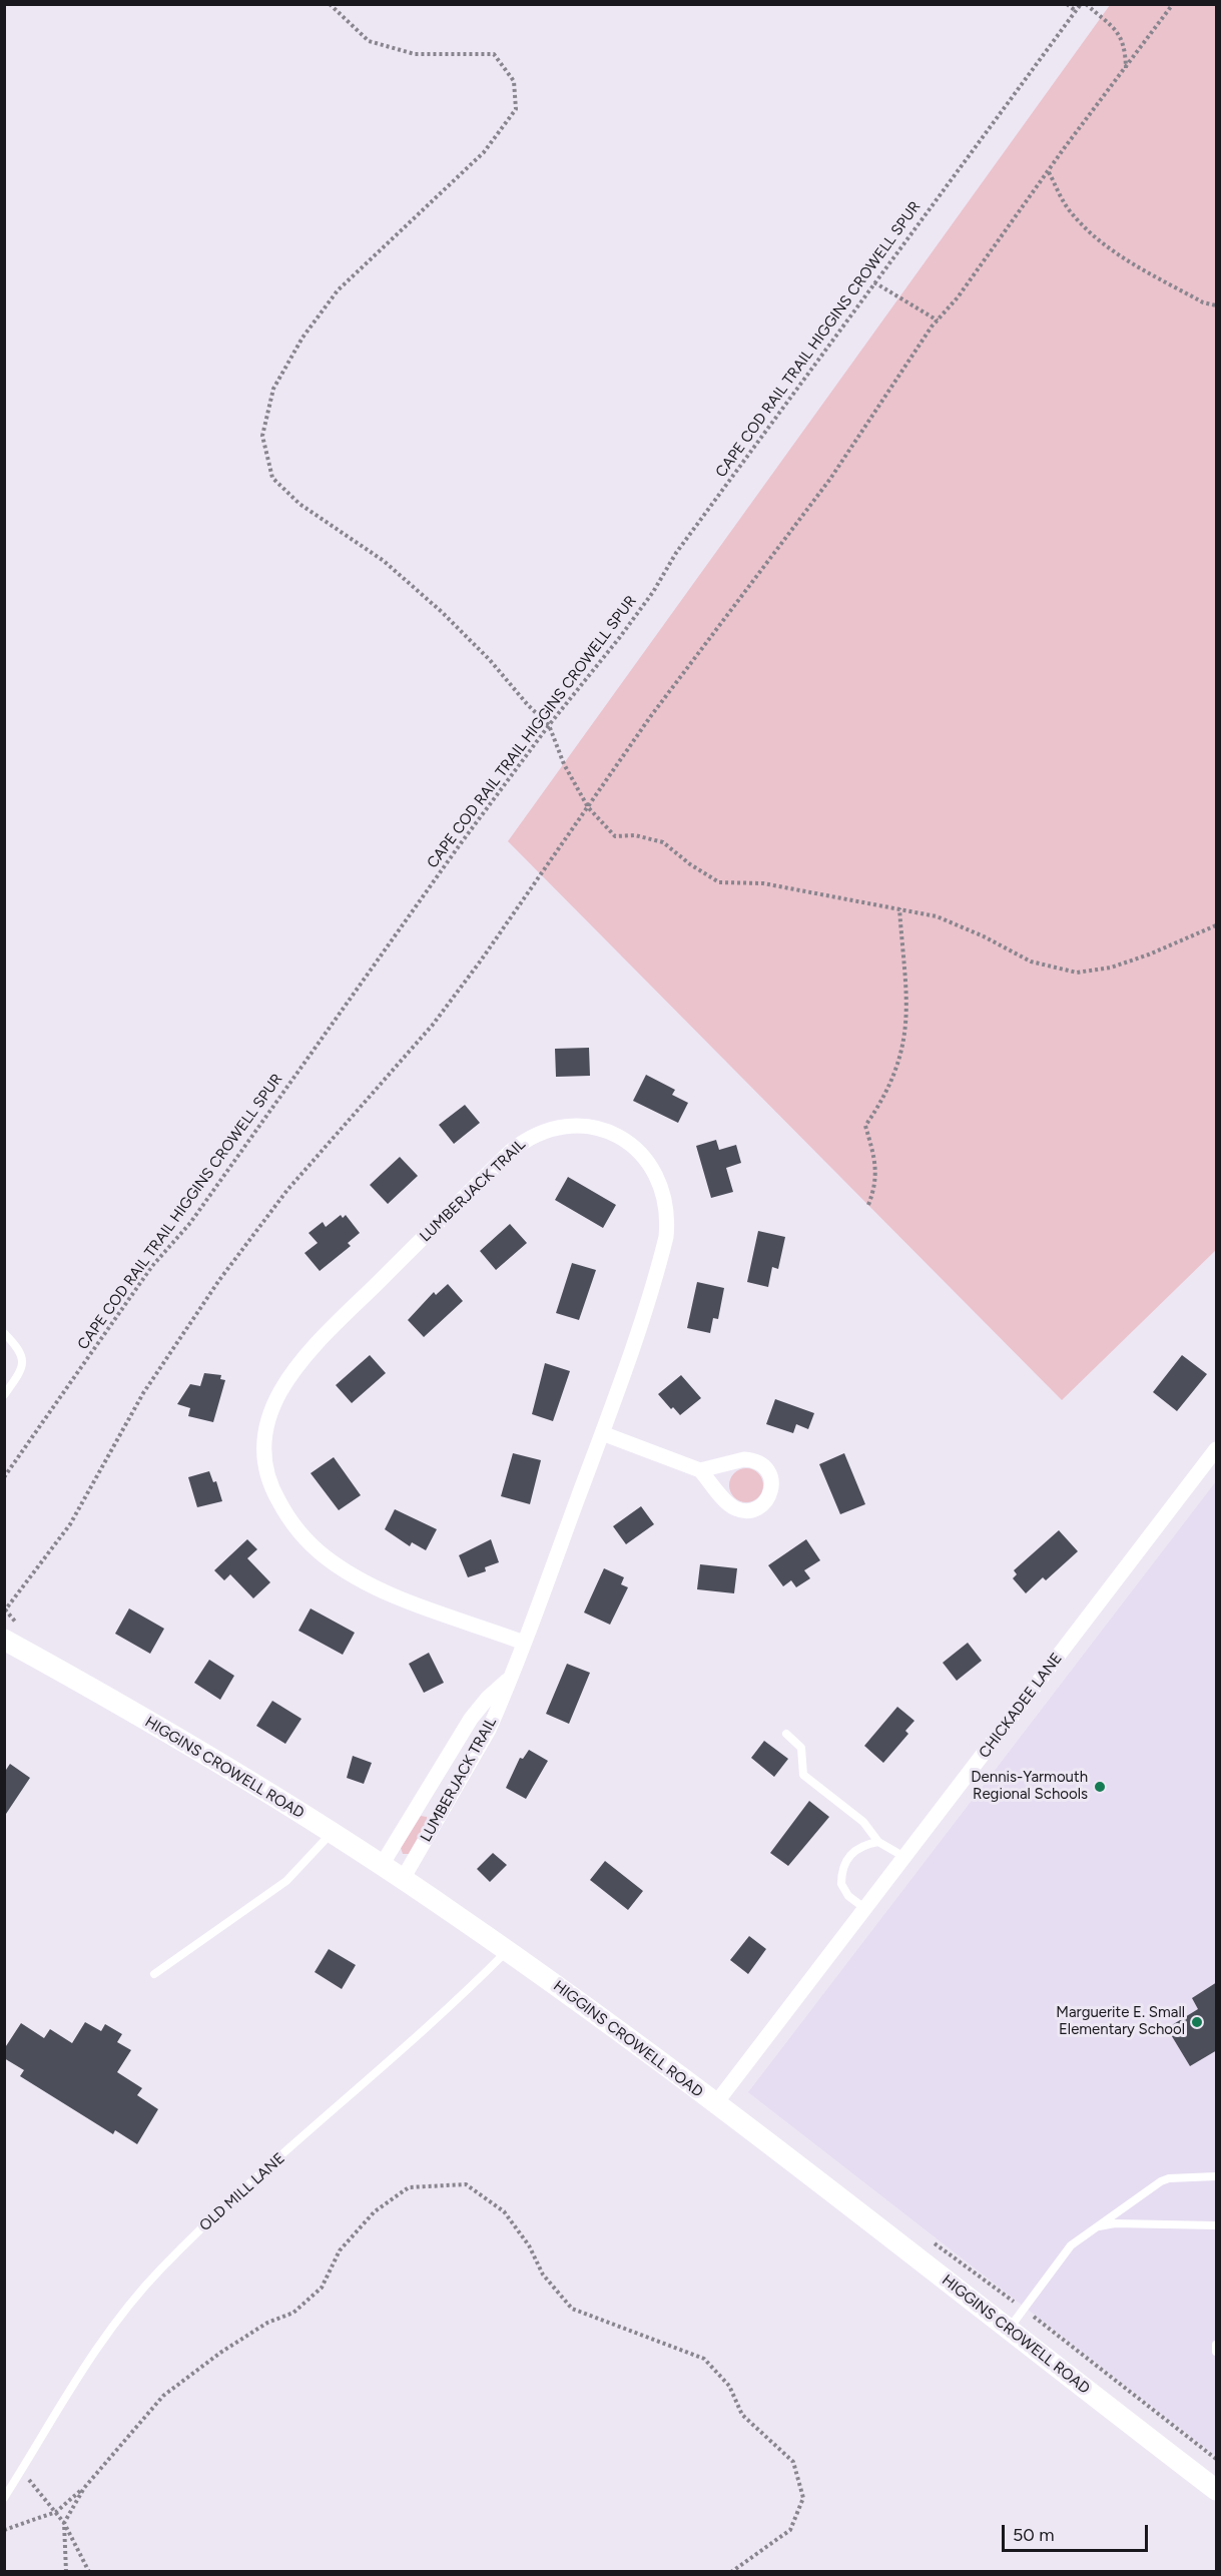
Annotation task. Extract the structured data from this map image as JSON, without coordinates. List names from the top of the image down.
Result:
{
  "streets": {
    "main road": ["HIGGINS CROWELL ROAD"],
    "street": ["LUMBERJACK TRAIL", "CHICKADEE LANE"],
    "lane": ["OLD MILL LANE"],
    "path": ["CAPE COD RAIL TRAIL HIGGINS CROWELL SPUR"]
  },
  "crossings": [
    ["LUMBERJACK TRAIL", "HIGGINS CROWELL ROAD"],
    ["CHICKADEE LANE", "HIGGINS CROWELL ROAD"],
    ["HIGGINS CROWELL ROAD", "OLD MILL LANE"]
  ],
  "places": ["Dennis-Yarmouth Regional Schools", "Marguerite E. Small Elementary School"],
  "scale_bar": "50 m"
}
